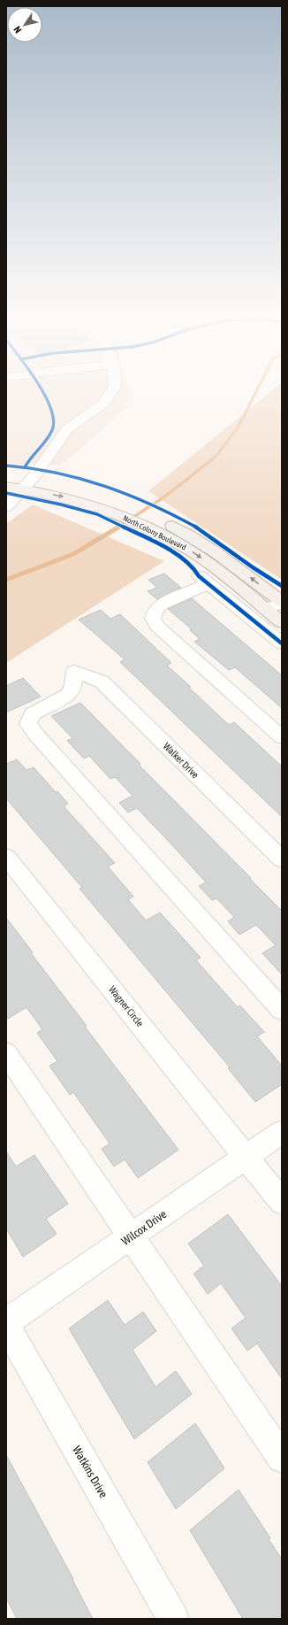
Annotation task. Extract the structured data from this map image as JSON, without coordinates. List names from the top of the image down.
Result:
{
  "streets": {
    "main road": ["North Colony Boulevard"],
    "street": [
      "Walker Drive",
      "Wagner Circle",
      "Wilcox Drive",
      "Watkins Drive"
    ]
  },
  "crossings": [
    ["Wagner Circle", "Wilcox Drive"]
  ],
  "north": "bottom left"
}
